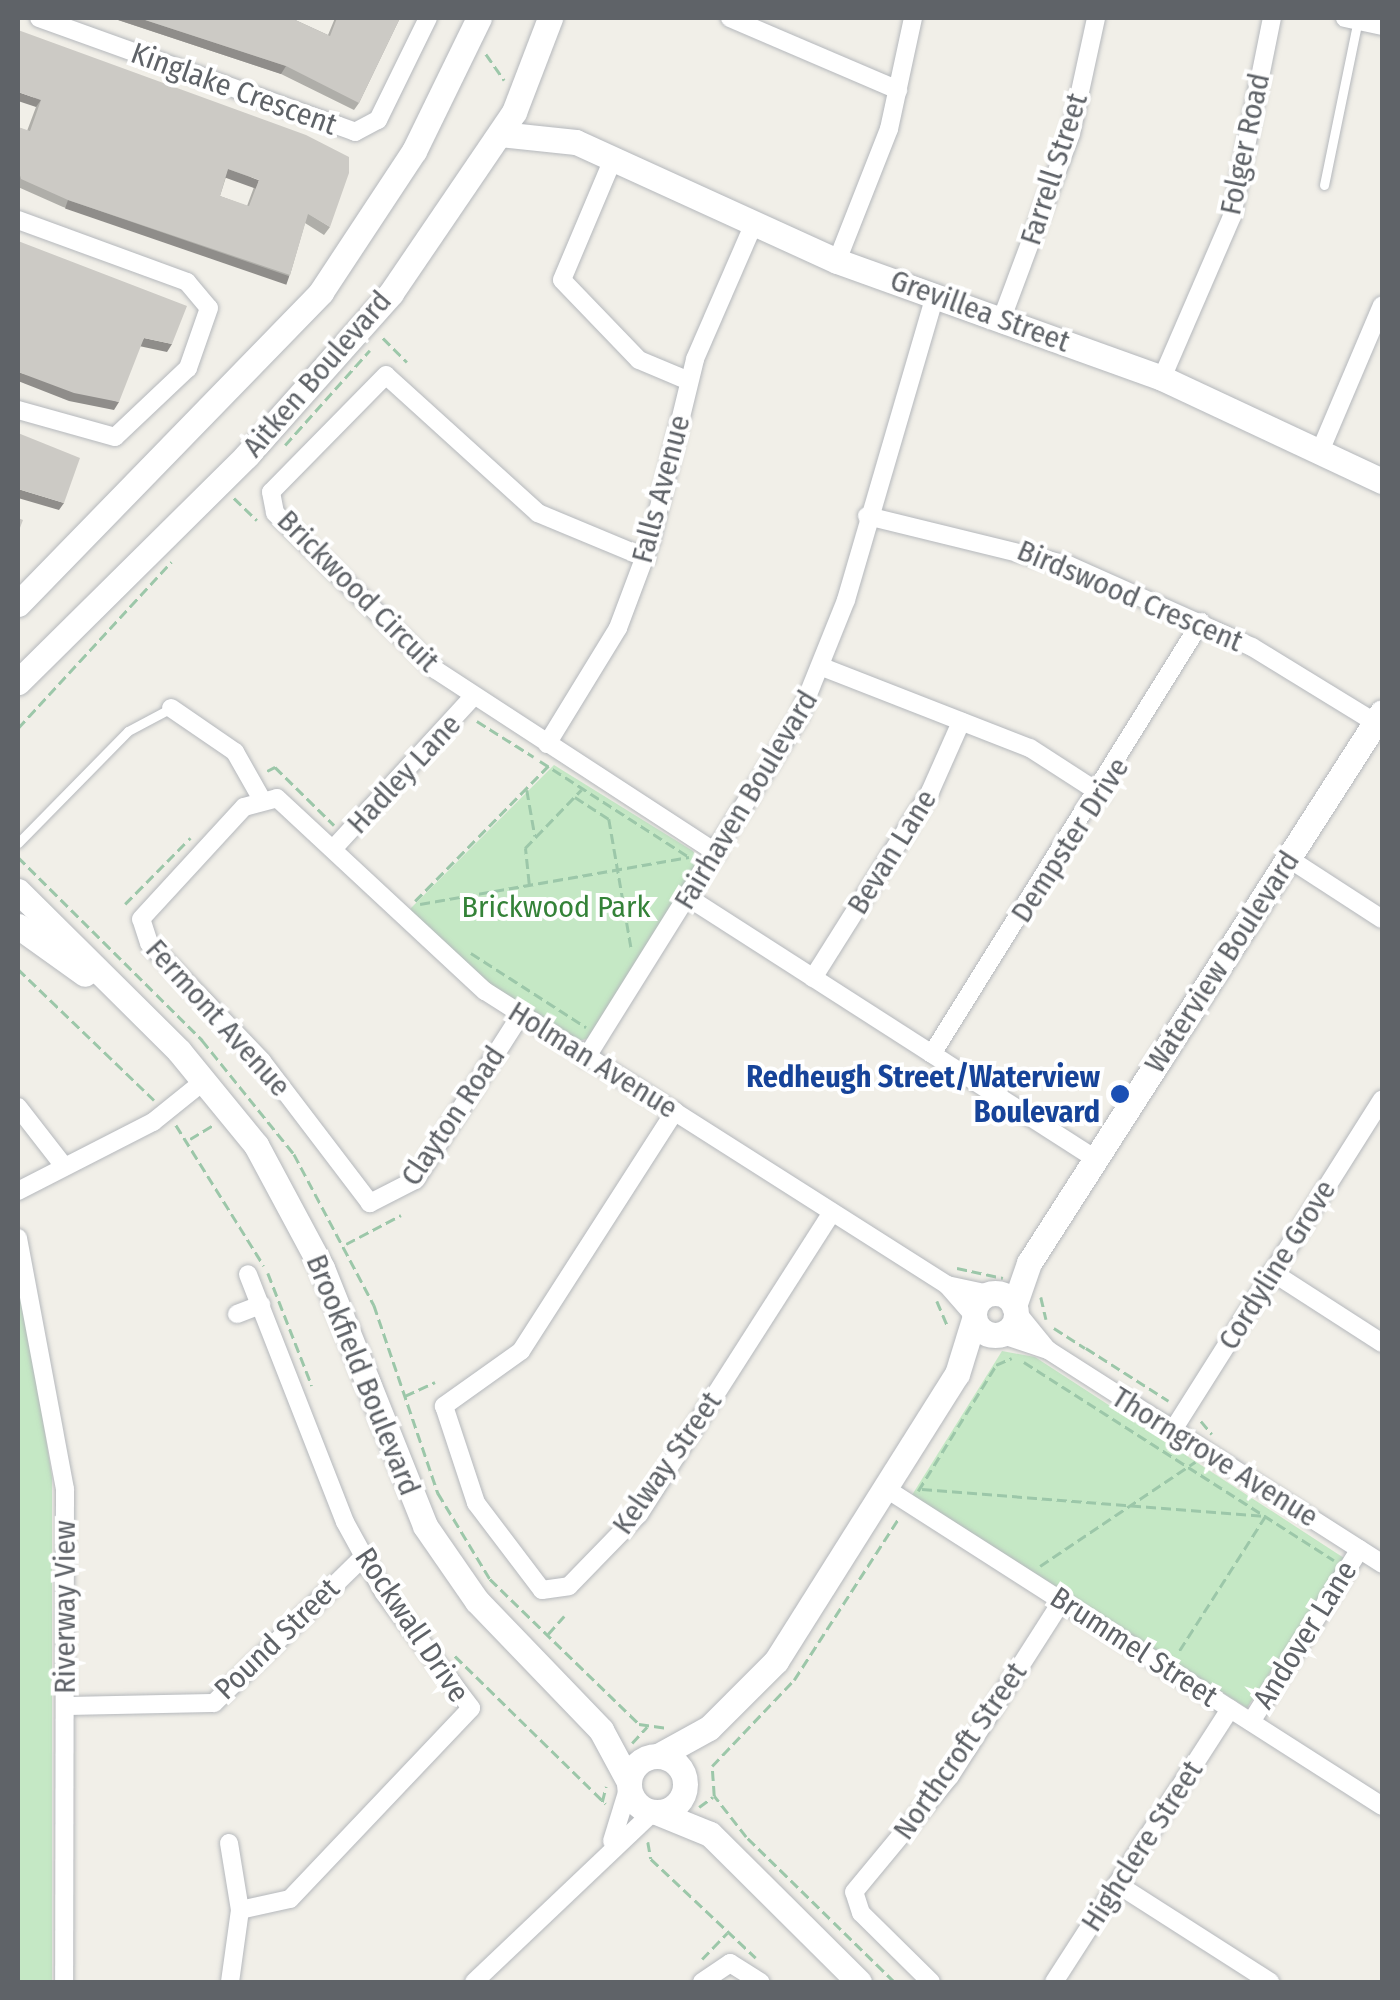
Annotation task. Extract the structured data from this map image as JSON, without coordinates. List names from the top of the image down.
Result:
{
  "streets": {
    "street": [
      "Kinglake Crescent",
      "Folger Road",
      "Farrell Street",
      "Grevillea Street",
      "Aitken Boulevard",
      "Falls Avenue",
      "Brickwood Circuit",
      "Birdswood Crescent",
      "Hadley Lane",
      "Fairhaven Boulevard",
      "Dempster Drive",
      "Bevan Lane",
      "Waterview Boulevard",
      "Fermont Avenue",
      "Holman Avenue",
      "Clayton Road",
      "Cordyline Grove",
      "Brookfield Boulevard",
      "Thorngrove Avenue",
      "Kelway Street",
      "Riverway View",
      "Rockwall Drive",
      "Andover Lane",
      "Pound Street",
      "Brummel Street",
      "Northcroft Street",
      "Highclere Street"
    ]
  },
  "crossings": [
    ["Folger Road", "Grevillea Street"],
    ["Farrell Street", "Grevillea Street"],
    ["Grevillea Street", "Falls Avenue"],
    ["Grevillea Street", "Fairhaven Boulevard"],
    ["Falls Avenue", "Brickwood Circuit"],
    ["Brickwood Circuit", "Hadley Lane"],
    ["Brickwood Circuit", "Fairhaven Boulevard"],
    ["Birdswood Crescent", "Fairhaven Boulevard"],
    ["Birdswood Crescent", "Dempster Drive"],
    ["Birdswood Crescent", "Waterview Boulevard"],
    ["Hadley Lane", "Holman Avenue"],
    ["Fairhaven Boulevard", "Holman Avenue"],
    ["Waterview Boulevard", "Holman Avenue"],
    ["Waterview Boulevard", "Thorngrove Avenue"],
    ["Fermont Avenue", "Holman Avenue"],
    ["Fermont Avenue", "Clayton Road"],
    ["Holman Avenue", "Clayton Road"],
    ["Holman Avenue", "Thorngrove Avenue"],
    ["Holman Avenue", "Kelway Street"],
    ["Cordyline Grove", "Thorngrove Avenue"],
    ["Thorngrove Avenue", "Andover Lane"],
    ["Riverway View", "Pound Street"],
    ["Rockwall Drive", "Pound Street"],
    ["Andover Lane", "Brummel Street"],
    ["Brummel Street", "Northcroft Street"],
    ["Brummel Street", "Highclere Street"]
  ],
  "parks": ["Brickwood Park"],
  "places": ["Redheugh Street/Waterview Boulevard"]
}
